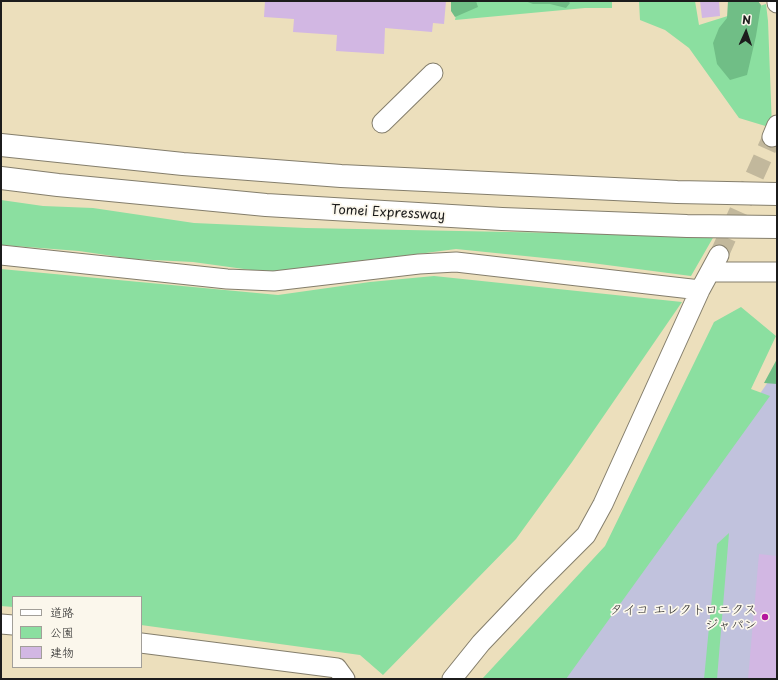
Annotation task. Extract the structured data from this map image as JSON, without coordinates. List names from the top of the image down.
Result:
{
  "streets": {
    "highway": ["Tomei Expressway"]
  },
  "places": ["タイコ エレクトロニクス ジャパン"],
  "legend": ["道路", "公園", "建物"],
  "north": "top"
}
